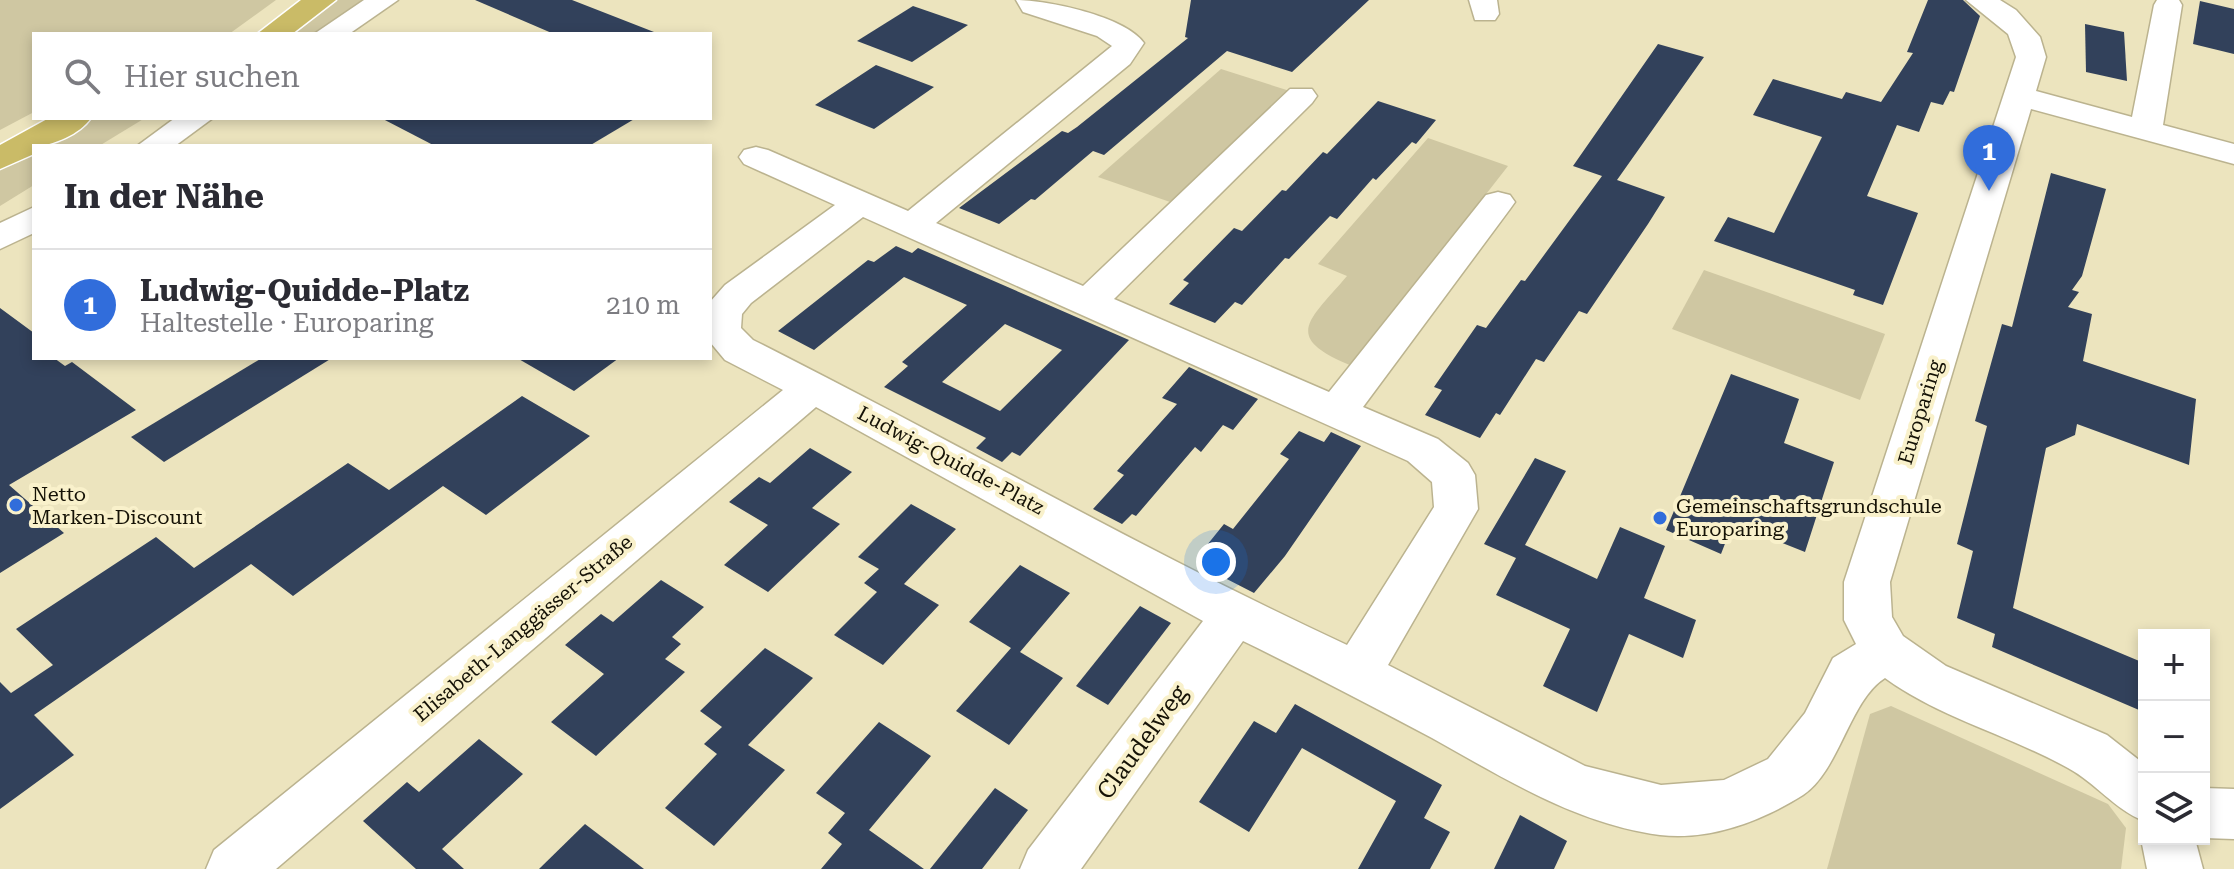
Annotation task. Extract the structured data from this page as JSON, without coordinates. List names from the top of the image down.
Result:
{
  "streets": {
    "street": [
      "Europaring",
      "Ludwig-Quidde-Platz",
      "Elisabeth-Langgässer-Straße",
      "Claudelweg"
    ]
  },
  "crossings": [
    ["Europaring", "Ludwig-Quidde-Platz"],
    ["Ludwig-Quidde-Platz", "Elisabeth-Langgässer-Straße"],
    ["Ludwig-Quidde-Platz", "Claudelweg"]
  ],
  "places": ["Netto Marken-Discount", "Gemeinschaftsgrundschule Europaring"],
  "page": {
    "search": "Hier suchen",
    "pins": "1",
    "heading": "In der Nähe",
    "list": [
      {
        "mark": "1",
        "name": "Ludwig-Quidde-Platz",
        "note": "Haltestelle · Europaring",
        "value": "210 m"
      }
    ],
    "map_buttons": ["+", "−"]
  }
}
